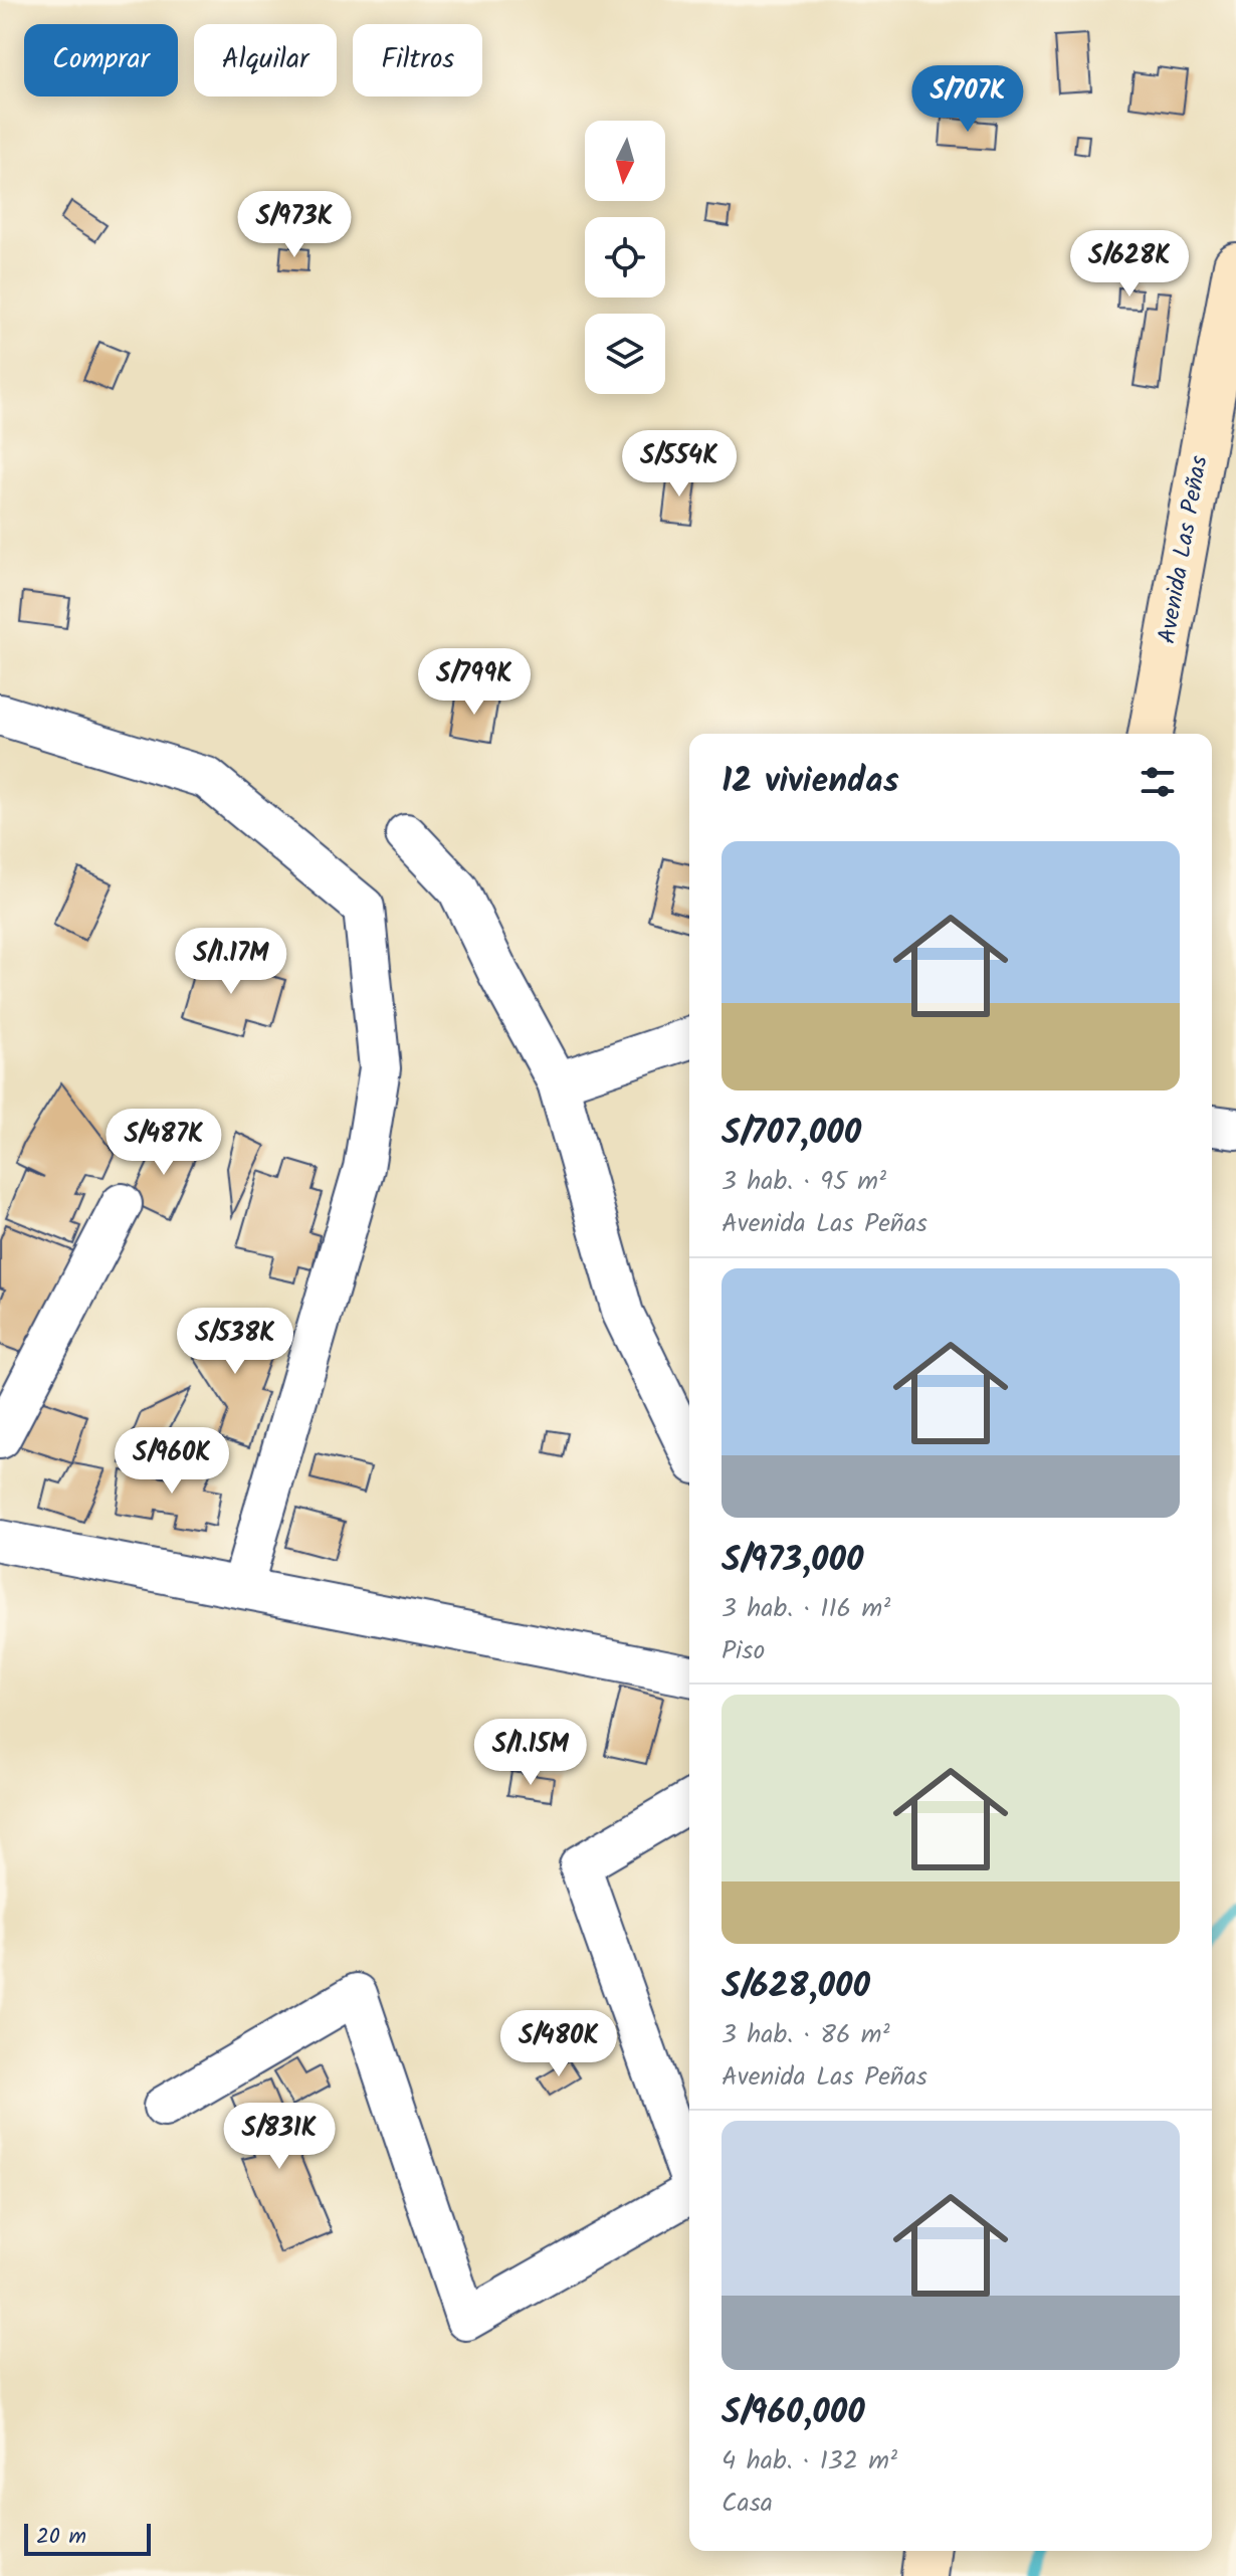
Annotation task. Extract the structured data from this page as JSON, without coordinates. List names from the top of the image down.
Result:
{
  "streets": {
    "main road": ["Avenida Las Peñas"]
  },
  "scale_bar": "20 m",
  "north": "bottom",
  "page": {
    "chip": ["Comprar", "Alquilar", "Filtros"],
    "price": [
      "S/707K",
      "S/973K",
      "S/628K",
      "S/554K",
      "S/799K",
      "S/1.17M",
      "S/487K",
      "S/538K",
      "S/960K",
      "S/1.15M",
      "S/480K",
      "S/831K"
    ],
    "heading": "12 viviendas",
    "list": [
      {
        "name": "S/707,000",
        "note": "3 hab. · 95 m² · Avenida Las Peñas"
      },
      {
        "name": "S/973,000",
        "note": "3 hab. · 116 m² · Piso"
      },
      {
        "name": "S/628,000",
        "note": "3 hab. · 86 m² · Avenida Las Peñas"
      },
      {
        "name": "S/960,000",
        "note": "4 hab. · 132 m² · Casa"
      }
    ],
    "scale": "20 m"
  }
}
